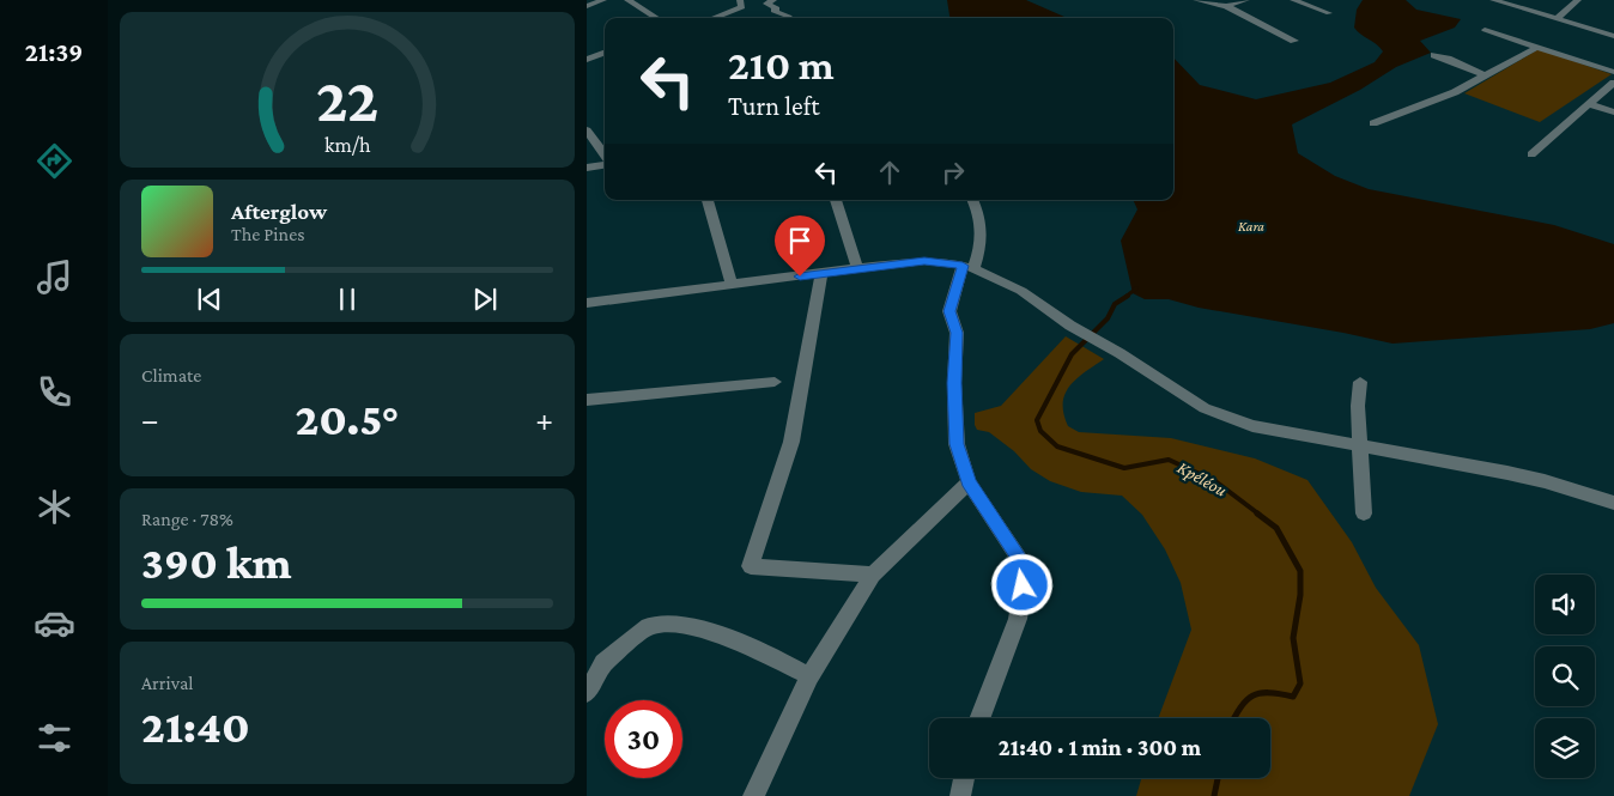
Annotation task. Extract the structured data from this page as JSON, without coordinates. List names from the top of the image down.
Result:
{
  "water": ["Kara", "Kpéléou"],
  "page": {
    "tabs": "21:39",
    "turn": ["210 m", "Turn left"],
    "song": ["Afterglow", "The Pines"],
    "tile": [
      "Climate",
      ["Range · 78%", "390 km"],
      ["Arrival", "21:40"]
    ],
    "heat": ["−", "20.5°", "+"],
    "limit": "30",
    "trip": "21:40 · 1 min · 300 m",
    "gauge": ["22", "km/h"]
  }
}
